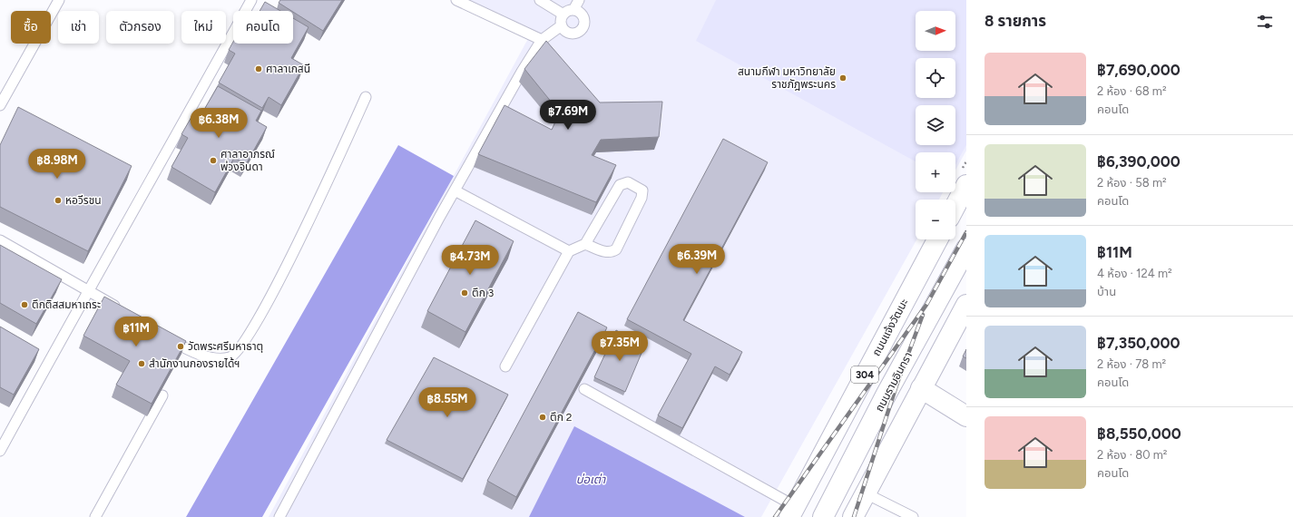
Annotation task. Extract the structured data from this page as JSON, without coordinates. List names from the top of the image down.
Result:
{
  "streets": {
    "main road": ["ถนนแจ้งวัฒนะ", "304", "ถนนรามอินทรา"]
  },
  "water": ["บ่อเต่า"],
  "places": [
    "ศาลาเกสนี",
    "สนามกีฬา มหาวิทยาลัย ราชภัฎพระนคร",
    "ศาลาอาภรณ์ พ่วงจินดา",
    "หอวีรชน",
    "ตึก 3",
    "ตึกติสสมหาเถระ",
    "วัดพระศรีมหาธาตุ",
    "สำนักงานกองรายได้ฯ",
    "ตึก 2"
  ],
  "north": "right",
  "page": {
    "heading": "8 รายการ",
    "map_buttons": ["+", "−"],
    "chip": [
      "ซื้อ",
      "เช่า",
      "ตัวกรอง",
      "ใหม่",
      "คอนโด"
    ],
    "list": [
      {
        "name": "฿7,690,000",
        "note": "2 ห้อง · 68 m² · คอนโด"
      },
      {
        "name": "฿6,390,000",
        "note": "2 ห้อง · 58 m² · คอนโด"
      },
      {
        "name": "฿11M",
        "note": "4 ห้อง · 124 m² · บ้าน"
      },
      {
        "name": "฿7,350,000",
        "note": "2 ห้อง · 78 m² · คอนโด"
      },
      {
        "name": "฿8,550,000",
        "note": "2 ห้อง · 80 m² · คอนโด"
      }
    ],
    "price": [
      "฿7.69M",
      "฿6.38M",
      "฿8.98M",
      "฿6.39M",
      "฿4.73M",
      "฿11M",
      "฿7.35M",
      "฿8.55M"
    ]
  }
}
